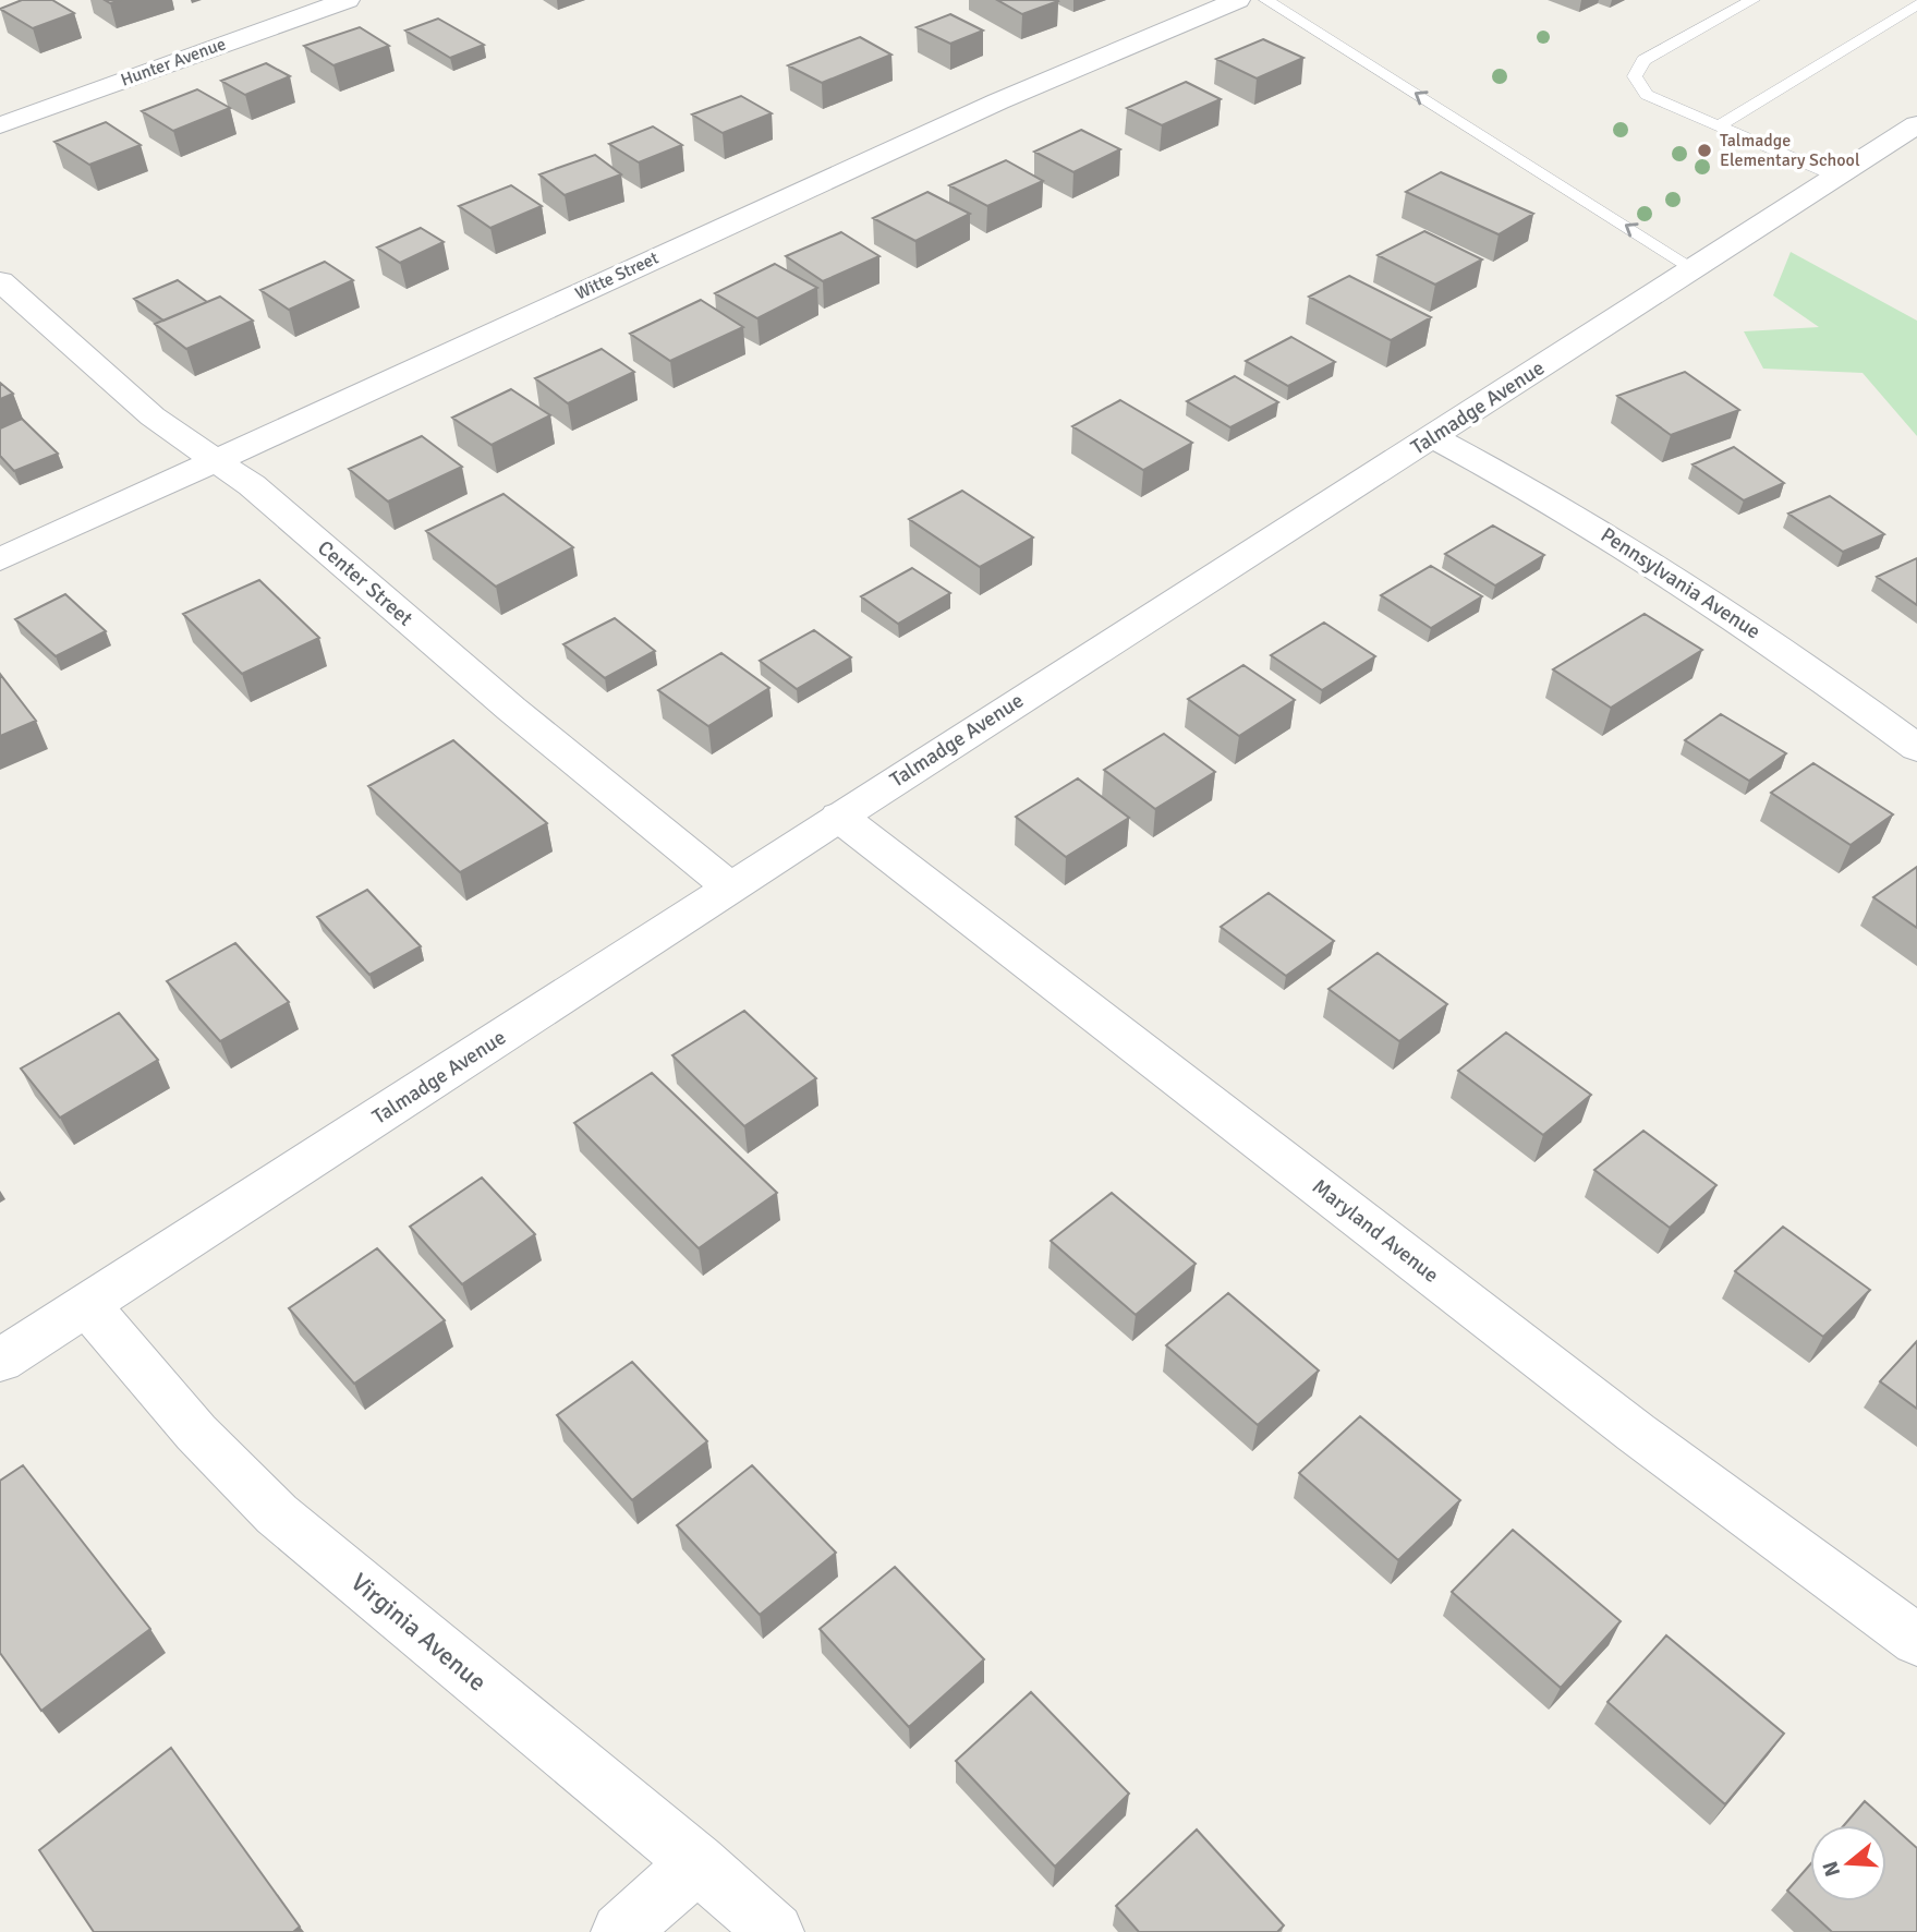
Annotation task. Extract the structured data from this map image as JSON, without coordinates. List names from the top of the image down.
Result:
{
  "streets": {
    "street": [
      "Hunter Avenue",
      "Witte Street",
      "Talmadge Avenue",
      "Center Street",
      "Pennsylvania Avenue",
      "Maryland Avenue",
      "Virginia Avenue"
    ]
  },
  "crossings": [
    ["Witte Street", "Center Street"],
    ["Talmadge Avenue", "Center Street"],
    ["Talmadge Avenue", "Pennsylvania Avenue"],
    ["Talmadge Avenue", "Maryland Avenue"],
    ["Talmadge Avenue", "Virginia Avenue"]
  ],
  "places": ["Talmadge Elementary School"],
  "north": "left"
}
